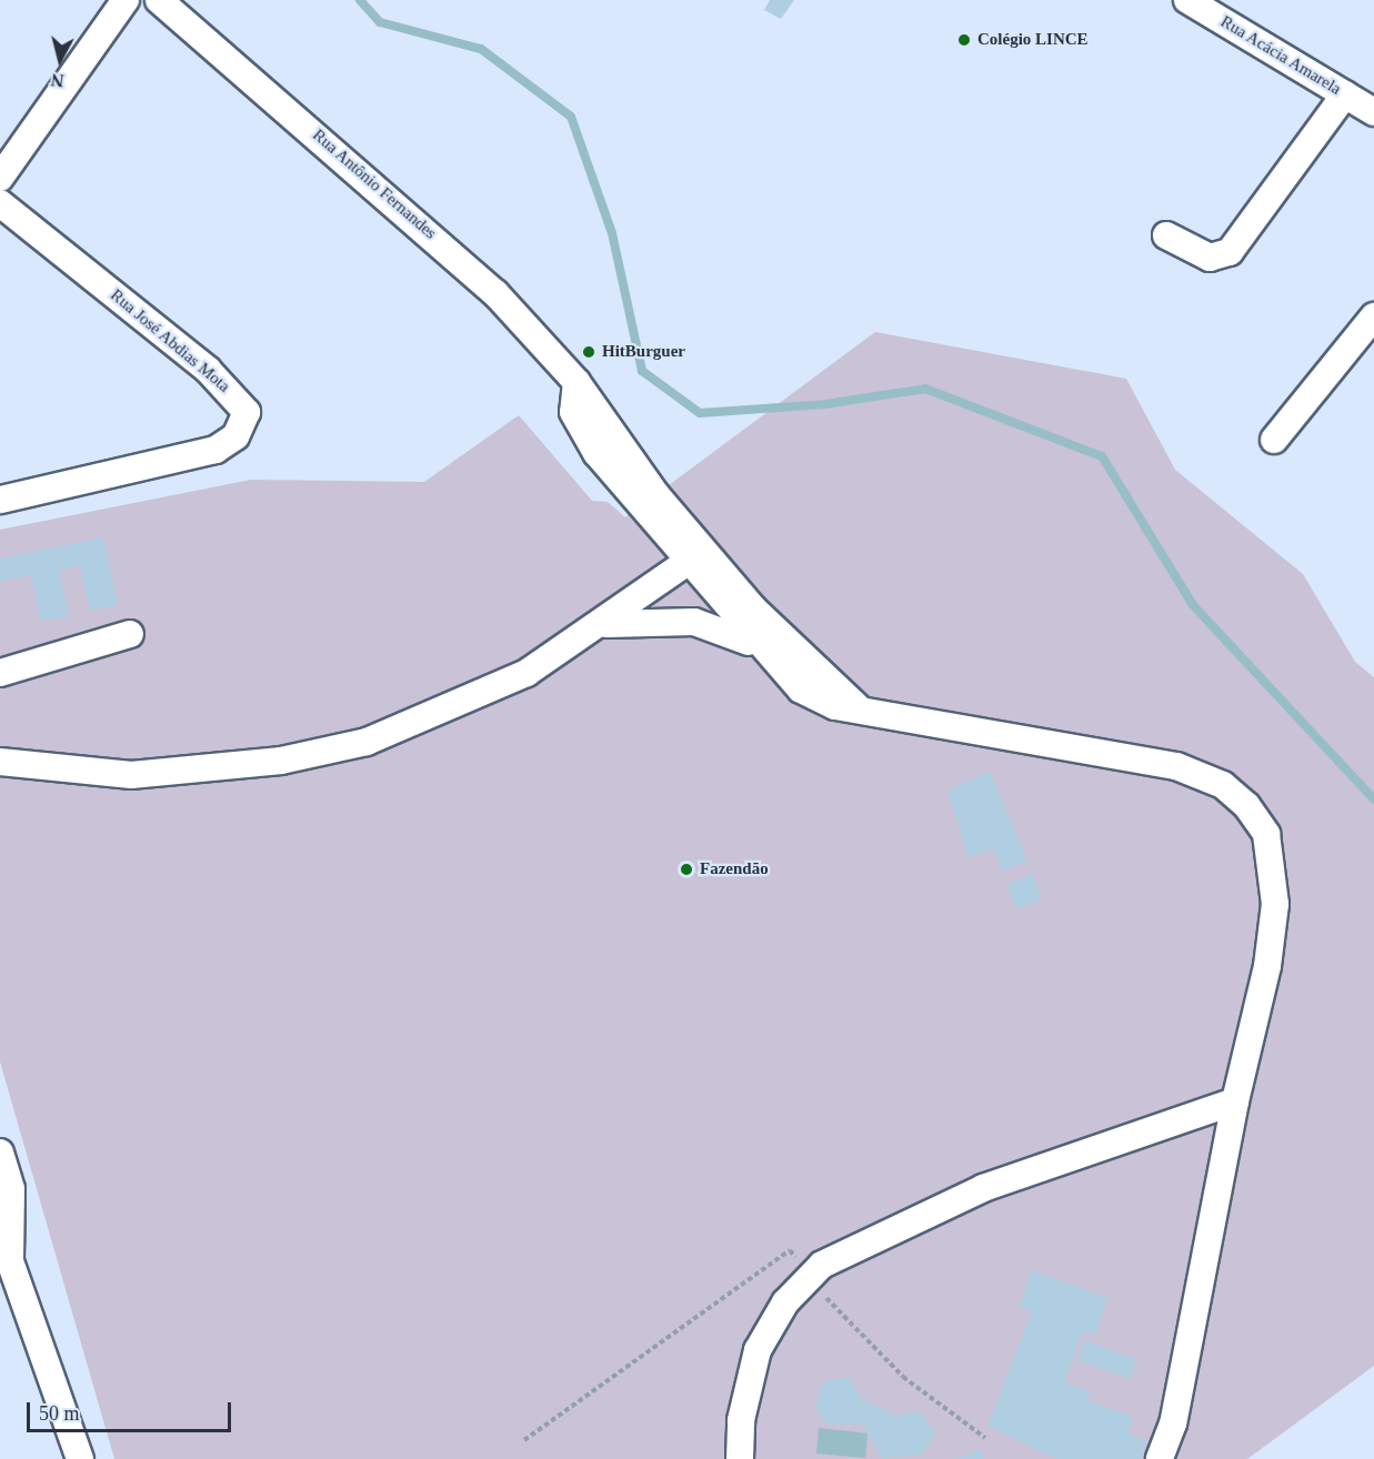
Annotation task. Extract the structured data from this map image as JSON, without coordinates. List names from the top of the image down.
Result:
{
  "streets": {
    "street": ["Rua Acácia Amarela", "Rua Antônio Fernandes", "Rua José Abdias Mota"]
  },
  "places": ["Colégio LINCE", "HitBurguer", "Fazendão"],
  "scale_bar": "50 m",
  "north": "bottom"
}
